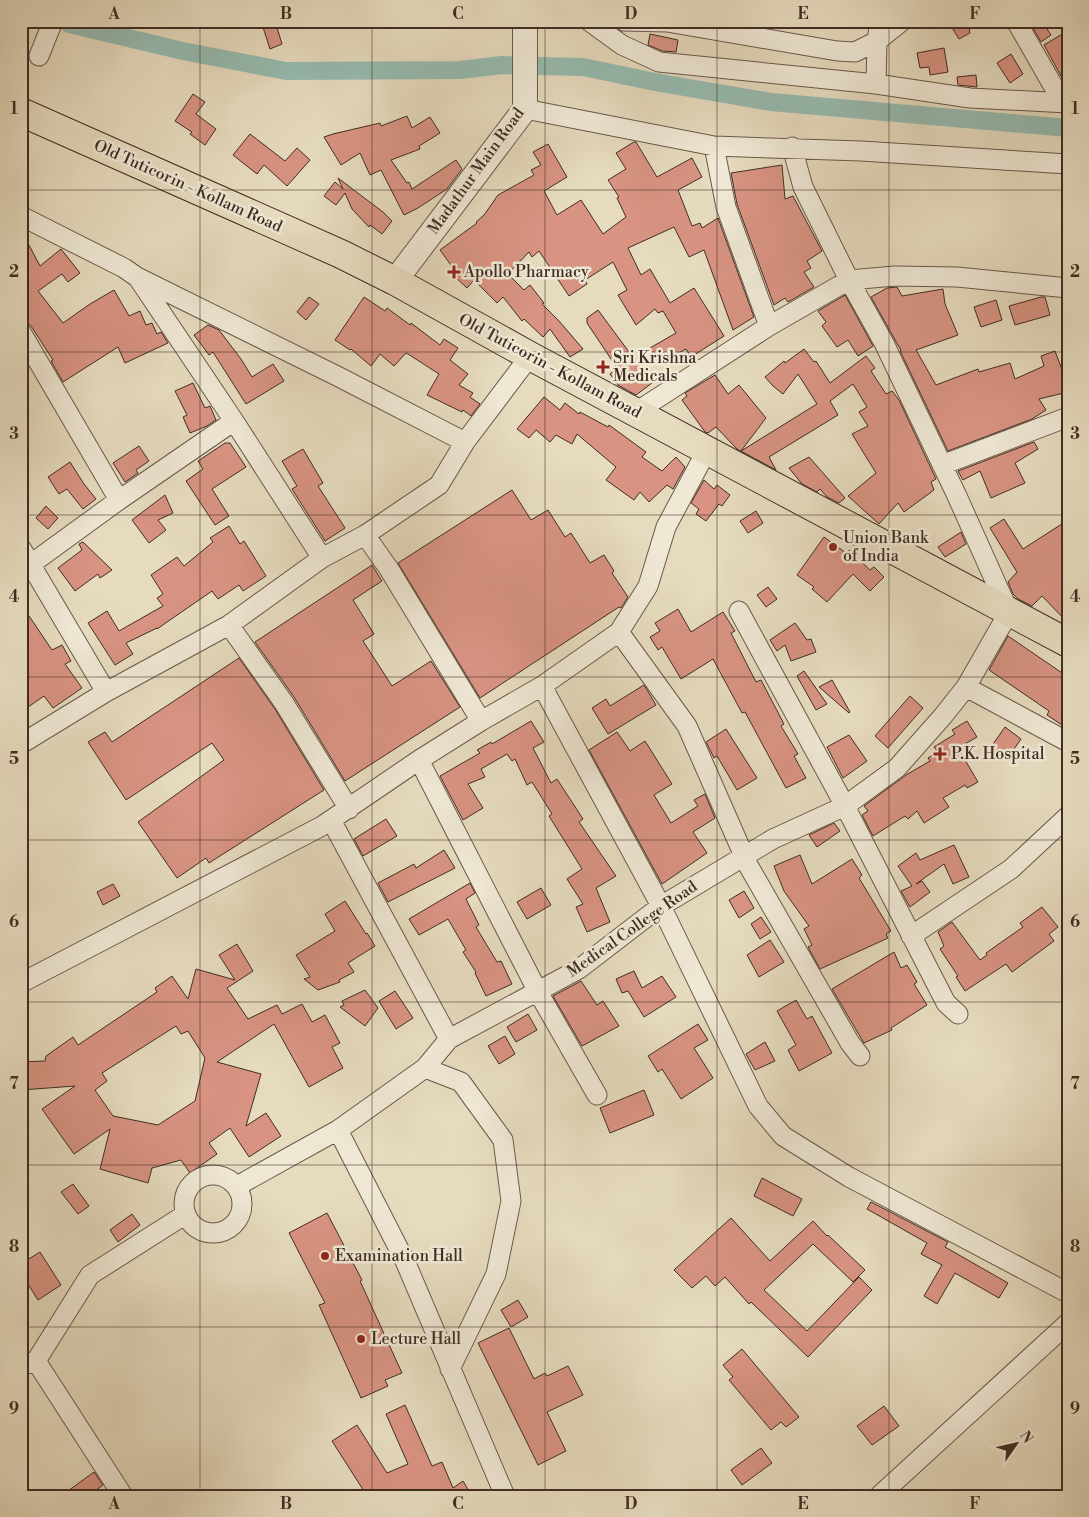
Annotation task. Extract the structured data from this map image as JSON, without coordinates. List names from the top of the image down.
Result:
{
  "streets": {
    "main road": ["Old Tuticorin - Kollam Road"],
    "street": ["Madathur Main Road", "Medical College Road"]
  },
  "crossings": [
    ["Madathur Main Road", "Old Tuticorin - Kollam Road"],
    ["Old Tuticorin - Kollam Road", "Medical College Road"]
  ],
  "places": {
    "health": ["Apollo Pharmacy", "Sri Krishna Medicals", "P.K. Hospital"],
    "other": ["Union Bank of India", "Examination Hall", "Lecture Hall"]
  },
  "north": "top right",
  "grid": {
    "columns": [
      "A",
      "B",
      "C",
      "D",
      "E",
      "F"
    ],
    "rows": [
      "1",
      "2",
      "3",
      "4",
      "5",
      "6",
      "7",
      "8",
      "9"
    ]
  }
}
